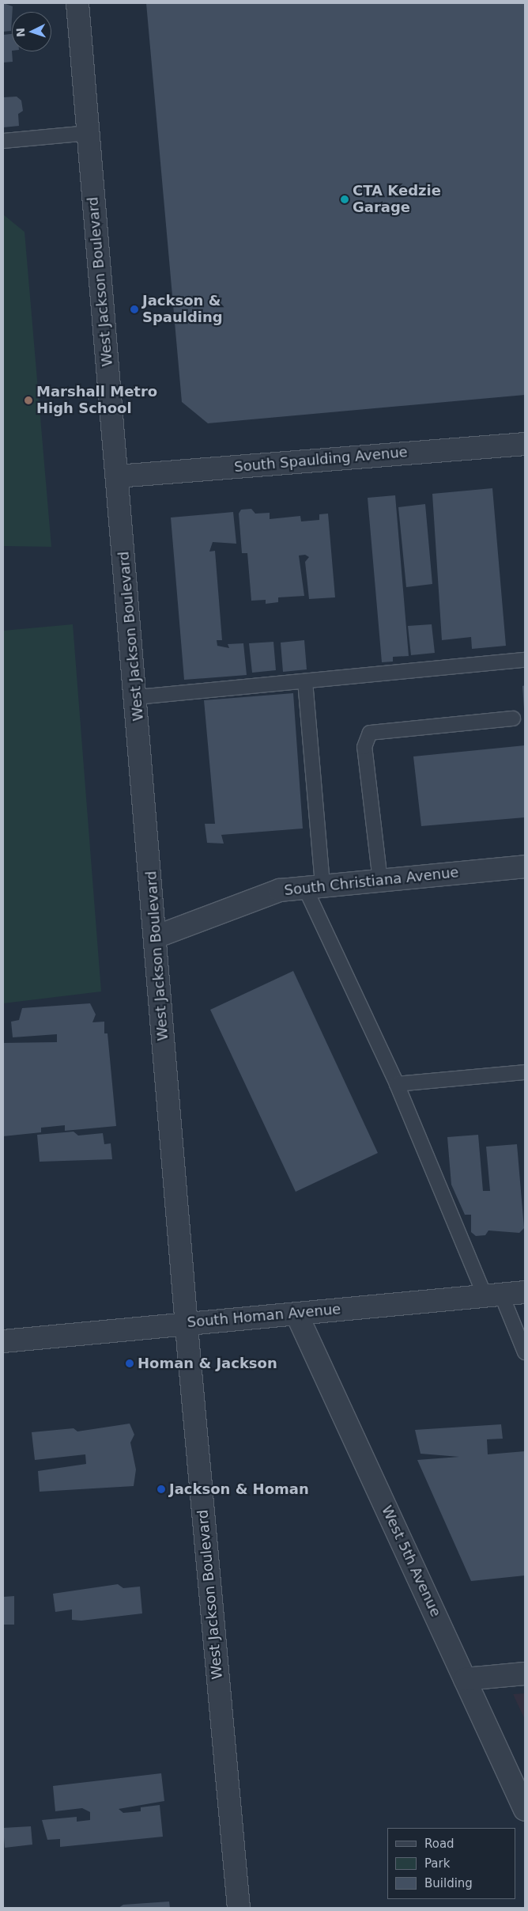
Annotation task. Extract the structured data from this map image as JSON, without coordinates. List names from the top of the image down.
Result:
{
  "streets": {
    "street": [
      "West Jackson Boulevard",
      "South Spaulding Avenue",
      "South Christiana Avenue",
      "South Homan Avenue",
      "West 5th Avenue"
    ]
  },
  "crossings": [
    ["West Jackson Boulevard", "South Spaulding Avenue"],
    ["West Jackson Boulevard", "South Christiana Avenue"],
    ["West Jackson Boulevard", "South Homan Avenue"],
    ["South Homan Avenue", "West 5th Avenue"]
  ],
  "places": [
    "CTA Kedzie Garage",
    "Jackson & Spaulding",
    "Marshall Metro High School",
    "Homan & Jackson",
    "Jackson & Homan"
  ],
  "legend": ["Road", "Park", "Building"],
  "north": "left"
}
